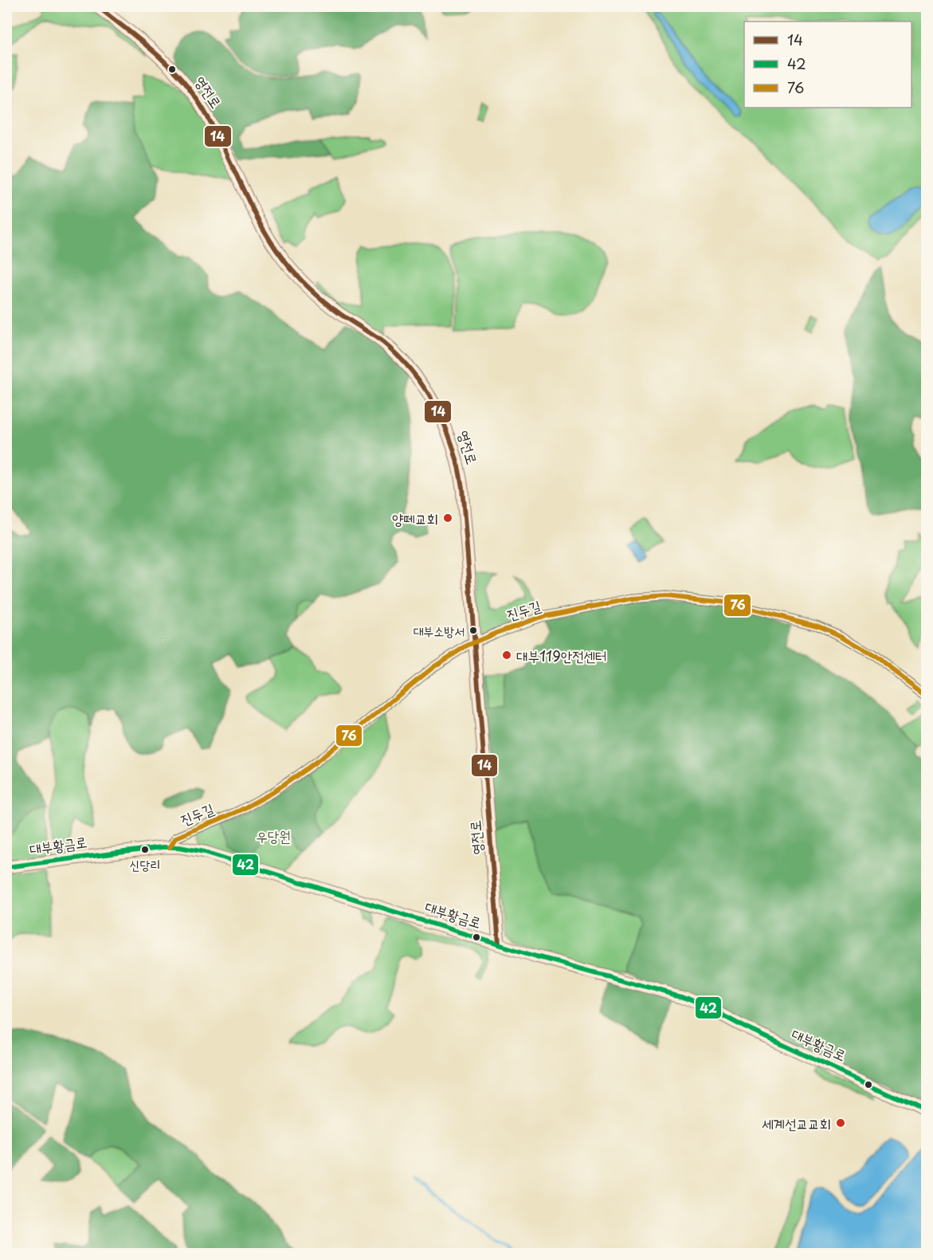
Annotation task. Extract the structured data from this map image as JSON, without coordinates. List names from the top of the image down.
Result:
{
  "streets": {
    "street": ["영전로", "진두길", "대부황금로"]
  },
  "crossings": [
    ["영전로", "진두길"],
    ["영전로", "대부황금로"],
    ["진두길", "대부황금로"]
  ],
  "parks": ["우당원"],
  "places": [
    "양떼교회",
    "대부소방서",
    "대부119안전센터",
    "신당리",
    "세계선교교회"
  ],
  "lines": ["transit line 14", "transit line 76", "transit line 42"],
  "legend": ["14", "42", "76"]
}
